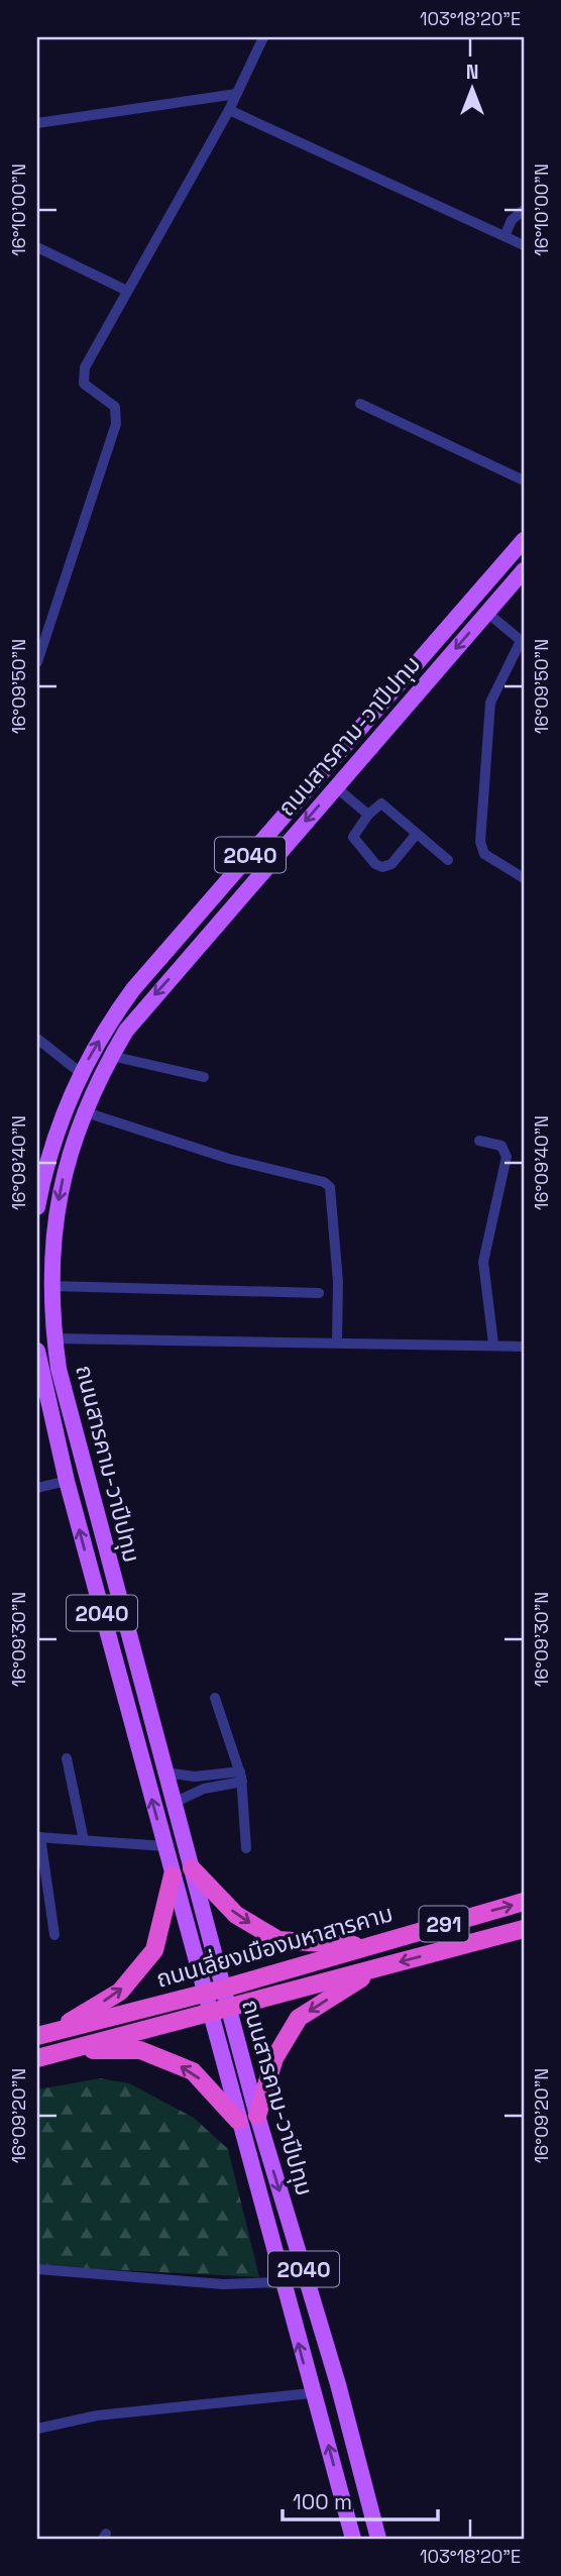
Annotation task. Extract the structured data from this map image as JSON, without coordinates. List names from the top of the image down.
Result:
{
  "streets": {
    "highway": ["291", "ถนนเลี่ยงเมืองมหาสารคาม"],
    "main road": ["ถนนสารคาม-วาปีปทุม", "2040"]
  },
  "crossings": [
    ["ถนนสารคาม-วาปีปทุม", "ถนนเลี่ยงเมืองมหาสารคาม"]
  ],
  "scale_bar": "100 m",
  "north": "top",
  "coordinates": [
    "103°18'20\"E",
    "16°10'00\"N",
    "16°09'50\"N",
    "16°09'40\"N",
    "16°09'30\"N",
    "16°09'20\"N"
  ]
}
